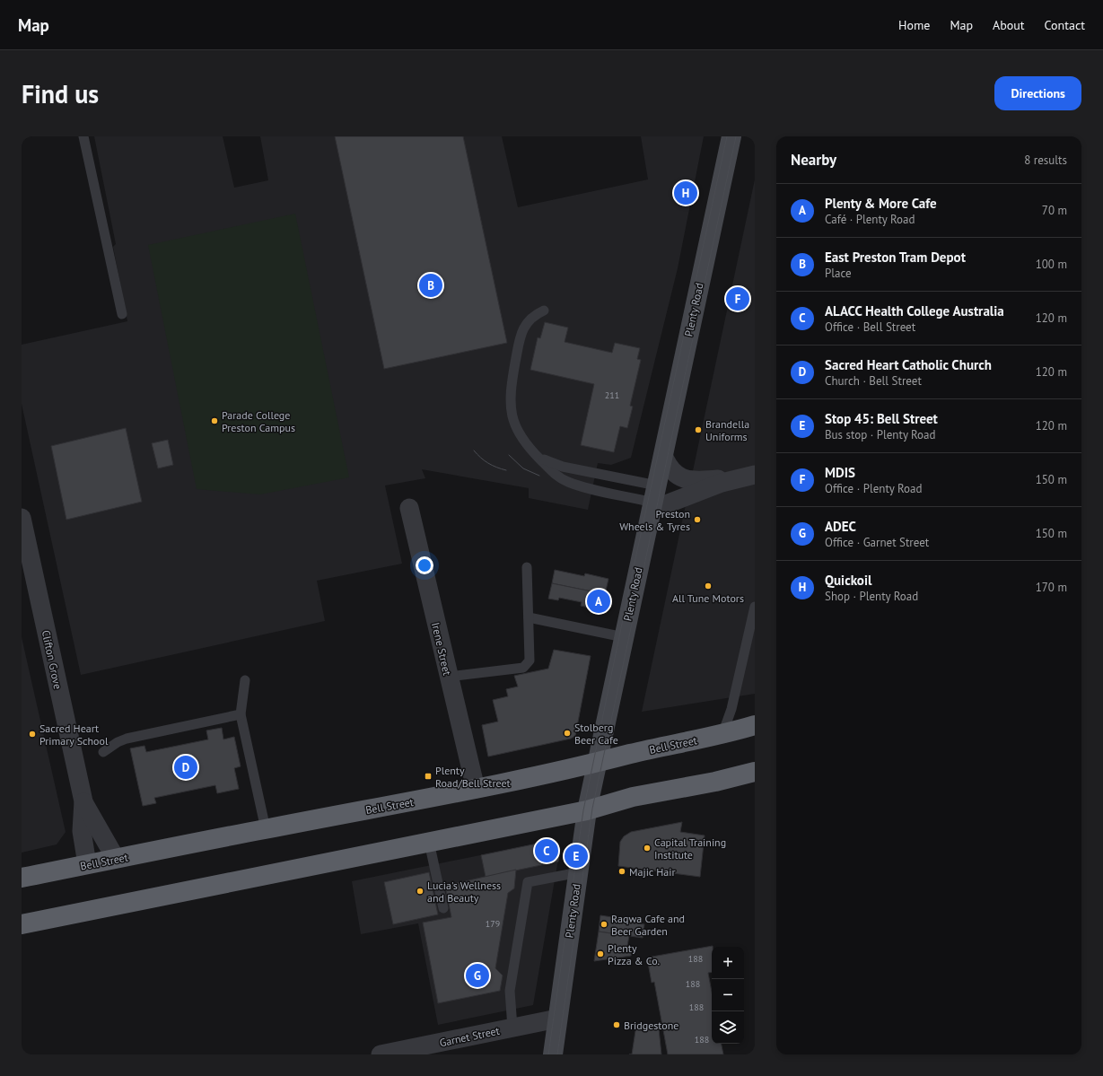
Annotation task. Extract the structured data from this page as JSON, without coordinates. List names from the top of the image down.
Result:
{
  "streets": {
    "highway": ["Bell Street"],
    "main road": ["Plenty Road"],
    "street": ["Irene Street", "Clifton Grove", "Garnet Street"]
  },
  "crossings": [
    ["Plenty Road", "Bell Street"],
    ["Plenty Road", "Garnet Street"],
    ["Irene Street", "Bell Street"],
    ["Clifton Grove", "Bell Street"]
  ],
  "places": {
    "other": [
      "Parade College Preston Campus",
      "Brandella Uniforms",
      "Preston Wheels & Tyres",
      "All Tune Motors",
      "Stolberg Beer Cafe",
      "Sacred Heart Primary School",
      "Capital Training Institute",
      "Majic Hair",
      "Lucia's Wellness and Beauty",
      "Raqwa Cafe and Beer Garden",
      "Plenty Pizza & Co.",
      "Bridgestone"
    ],
    "transit": ["Plenty Road/Bell Street"]
  },
  "house_numbers": [
    "211",
    "179",
    "188",
    "188",
    "188",
    "188"
  ],
  "page": {
    "header": "Map",
    "nav": [
      "Home",
      "Map",
      "About",
      "Contact"
    ],
    "buttons": "Directions",
    "title": "Find us",
    "heading": ["Nearby", "8 results"],
    "pins": [
      "H",
      "B",
      "F",
      "A",
      "D",
      "C",
      "E",
      "G"
    ],
    "list": [
      {
        "mark": "A",
        "name": "Plenty & More Cafe",
        "note": "Café · Plenty Road",
        "value": "70 m"
      },
      {
        "mark": "B",
        "name": "East Preston Tram Depot",
        "note": "Place",
        "value": "100 m"
      },
      {
        "mark": "C",
        "name": "ALACC Health College Australia",
        "note": "Office · Bell Street",
        "value": "120 m"
      },
      {
        "mark": "D",
        "name": "Sacred Heart Catholic Church",
        "note": "Church · Bell Street",
        "value": "120 m"
      },
      {
        "mark": "E",
        "name": "Stop 45: Bell Street",
        "note": "Bus stop · Plenty Road",
        "value": "120 m"
      },
      {
        "mark": "F",
        "name": "MDIS",
        "note": "Office · Plenty Road",
        "value": "150 m"
      },
      {
        "mark": "G",
        "name": "ADEC",
        "note": "Office · Garnet Street",
        "value": "150 m"
      },
      {
        "mark": "H",
        "name": "Quickoil",
        "note": "Shop · Plenty Road",
        "value": "170 m"
      }
    ],
    "map_buttons": ["+", "−"]
  }
}
